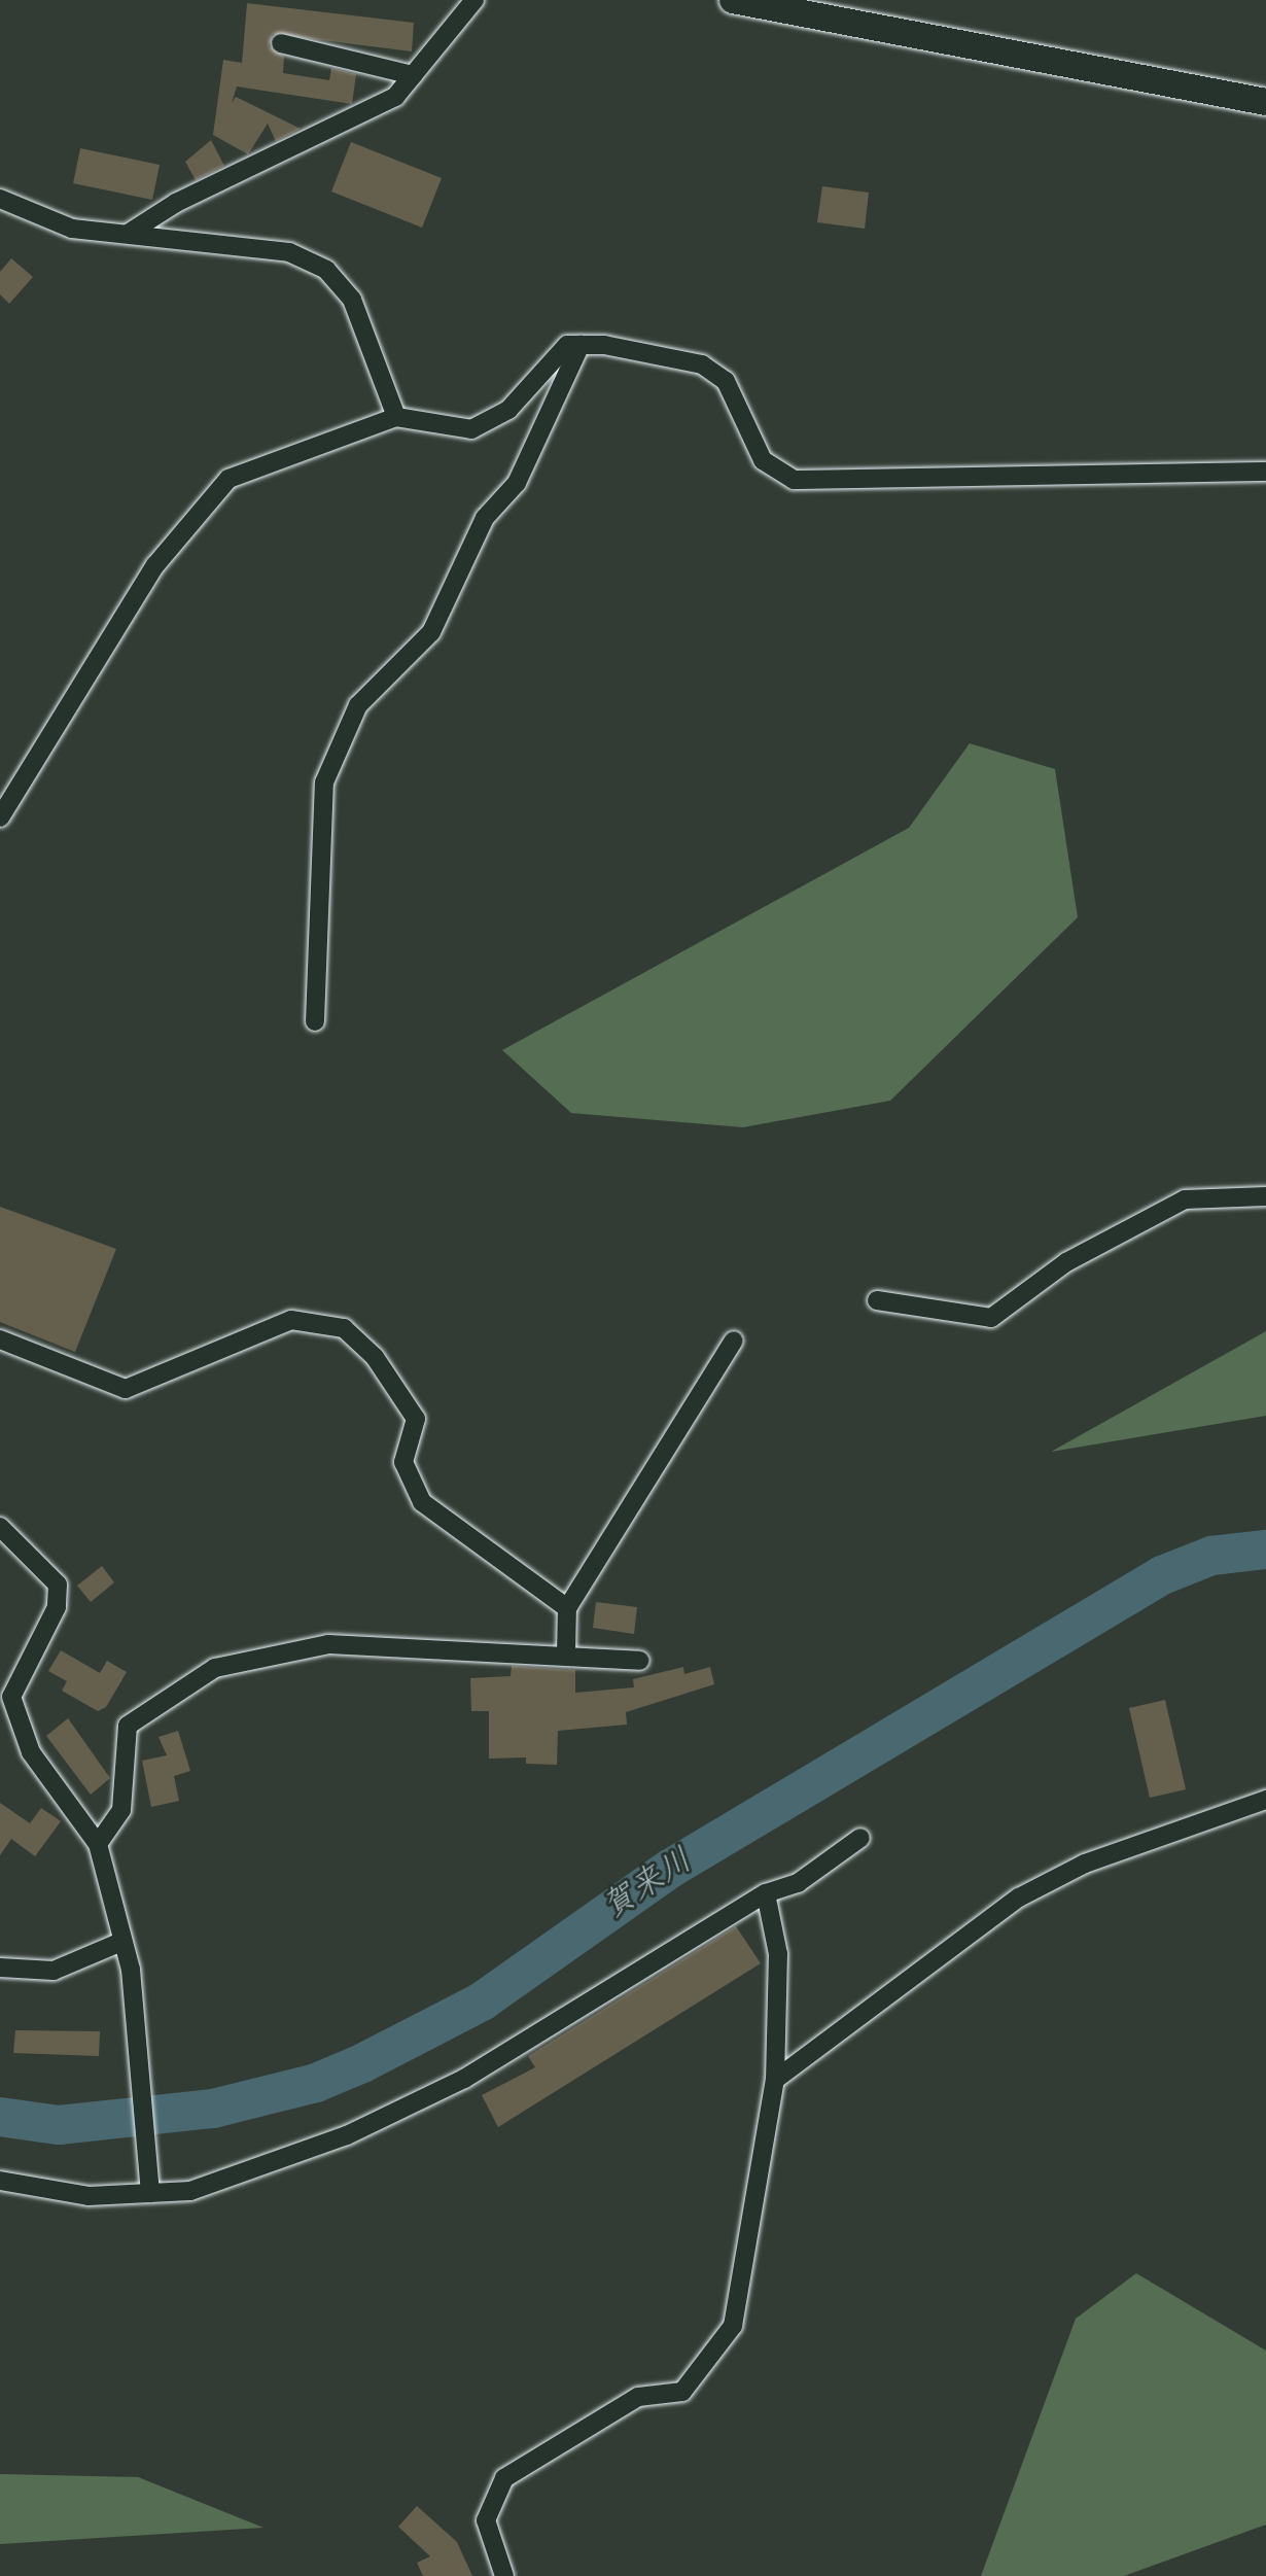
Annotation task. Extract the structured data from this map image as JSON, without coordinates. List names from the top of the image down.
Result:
{
  "water": ["賀来川"]
}
